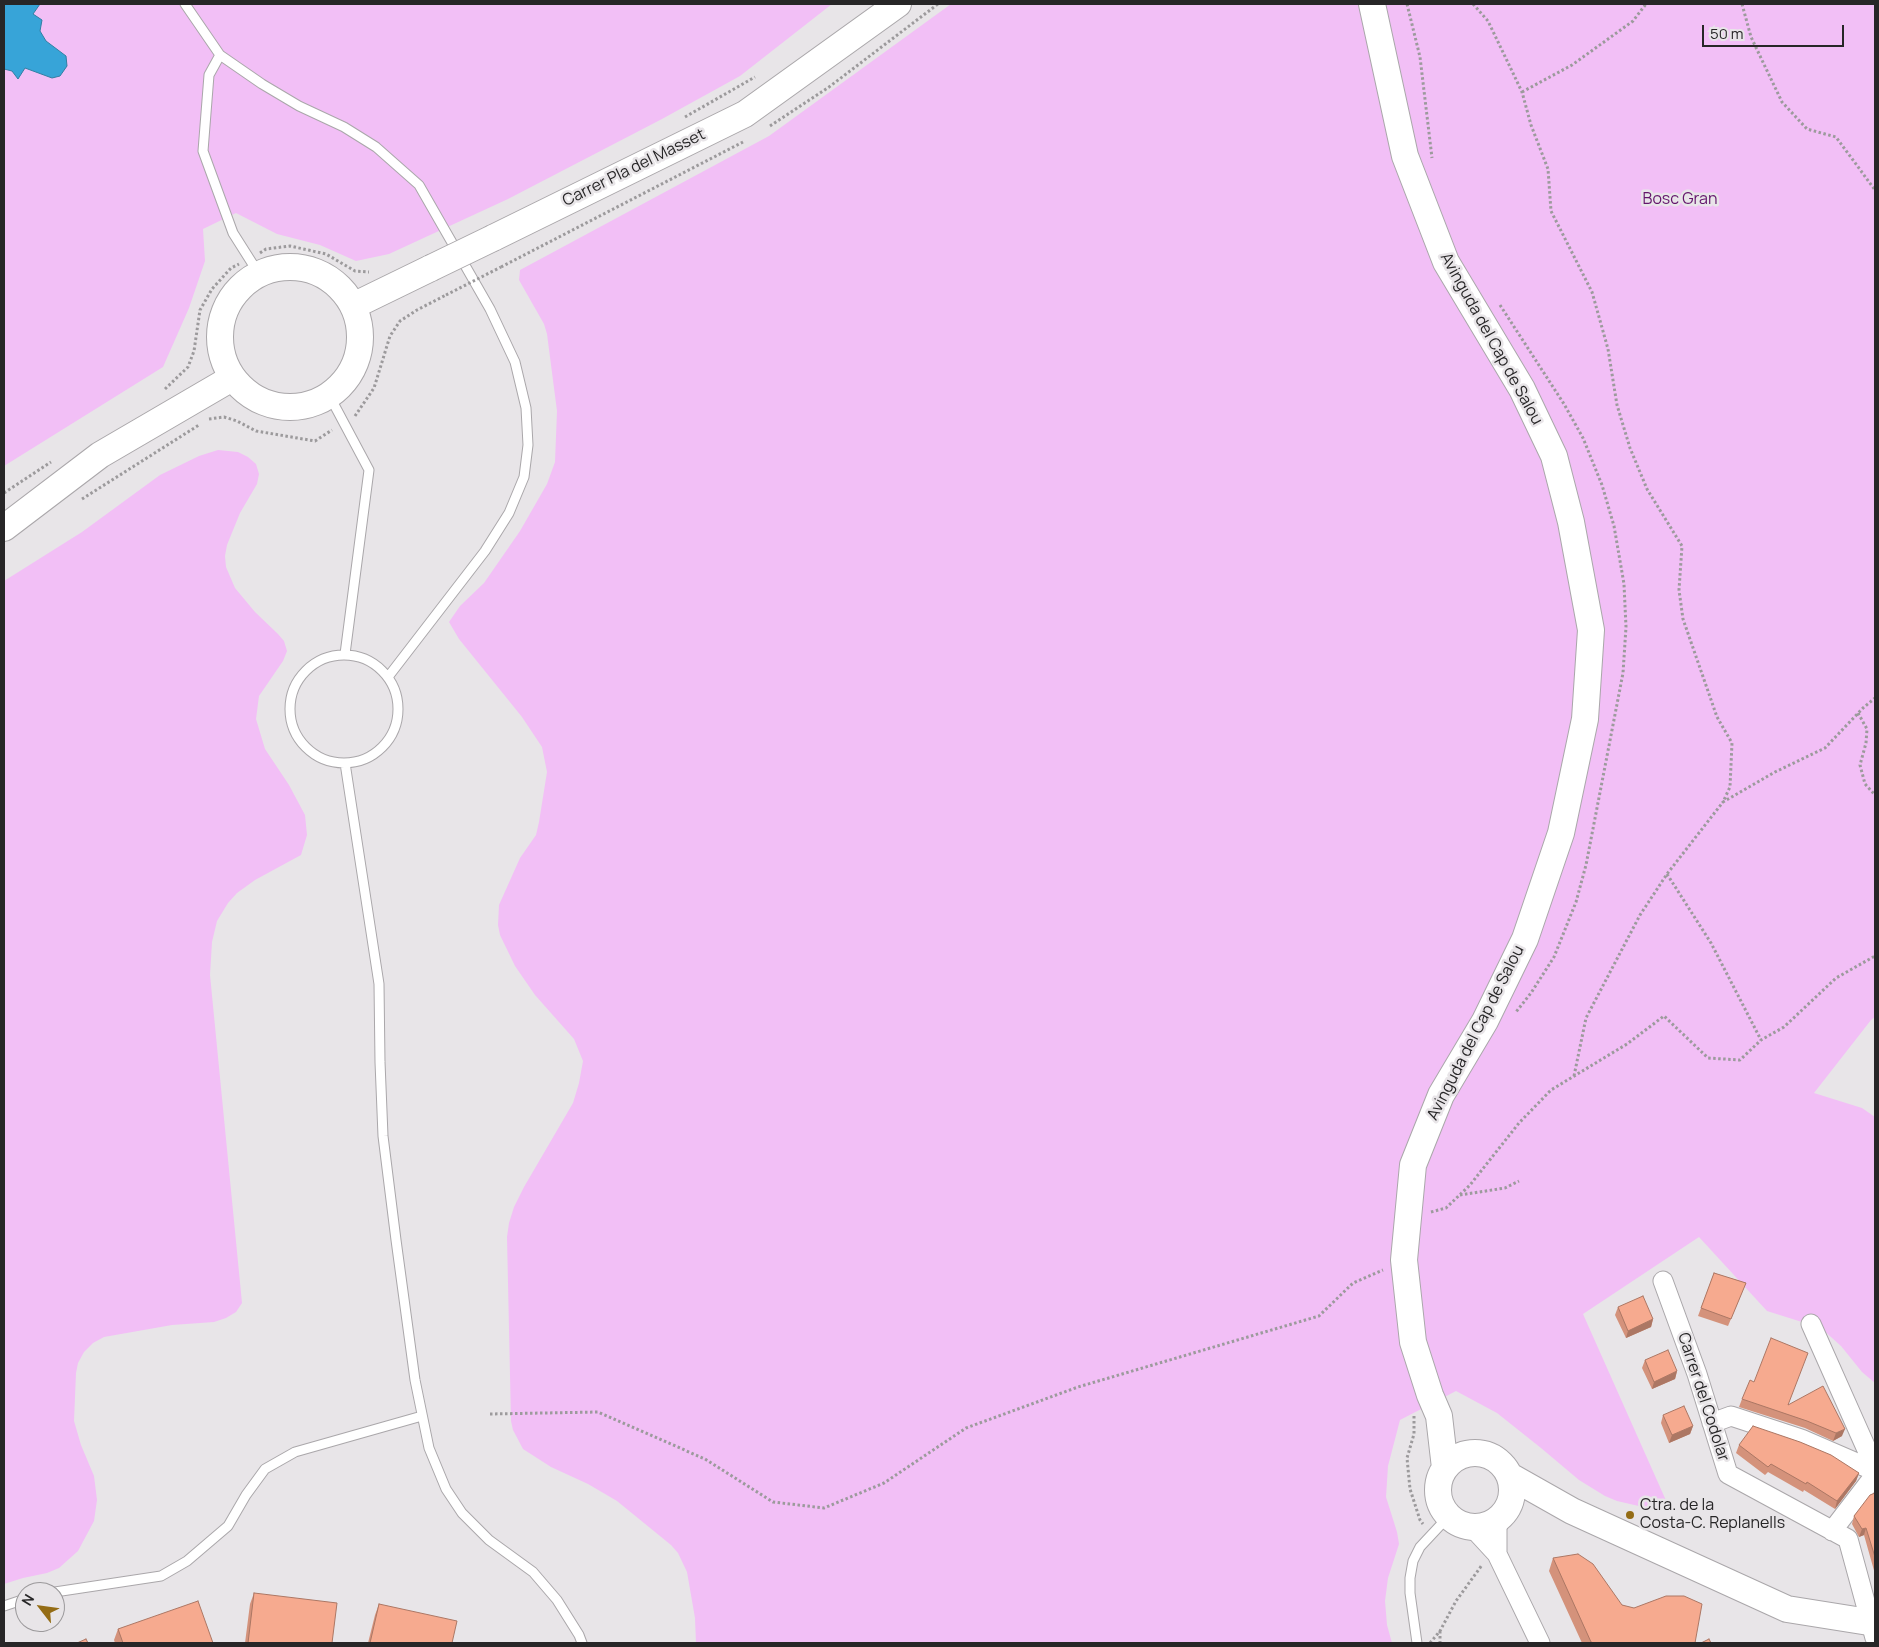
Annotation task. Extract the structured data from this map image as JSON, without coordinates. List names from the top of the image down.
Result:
{
  "streets": {
    "street": ["Carrer Pla del Masset", "Avinguda del Cap de Salou", "Carrer del Codolar"]
  },
  "parks": ["Bosc Gran"],
  "places": ["Ctra. de la Costa-C. Replanells"],
  "scale_bar": "50 m",
  "north": "top left"
}
